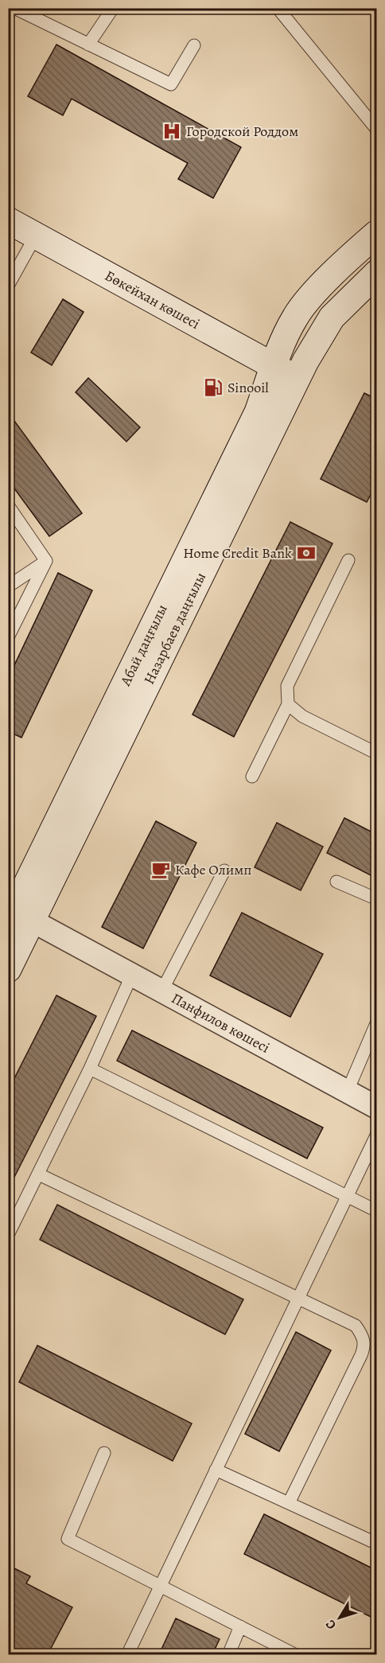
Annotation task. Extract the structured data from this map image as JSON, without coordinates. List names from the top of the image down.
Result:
{
  "streets": {
    "main road": ["Бөкейхан көшесі", "Назарбаев даңғылы", "Абай даңғылы"],
    "street": ["Панфилов көшесі"]
  },
  "crossings": [
    ["Бөкейхан көшесі", "Назарбаев даңғылы"],
    ["Бөкейхан көшесі", "Абай даңғылы"],
    ["Назарбаев даңғылы", "Абай даңғылы"],
    ["Назарбаев даңғылы", "Панфилов көшесі"],
    ["Абай даңғылы", "Панфилов көшесі"]
  ],
  "places": {
    "hospital": ["Городской Роддом"],
    "fuel station": ["Sinooil"],
    "bank": ["Home Credit Bank"],
    "cafe": ["Кафе Олимп"]
  },
  "north": "bottom left"
}
